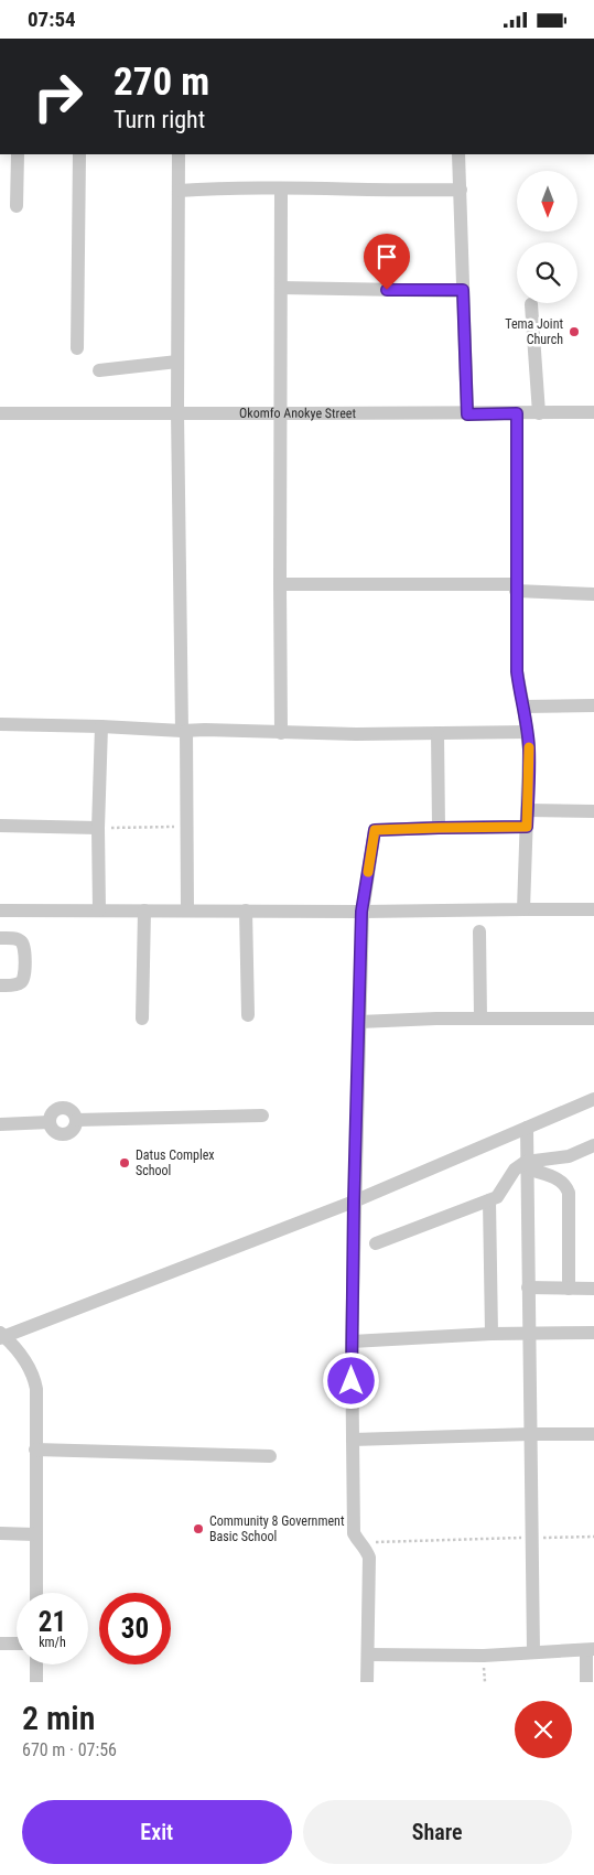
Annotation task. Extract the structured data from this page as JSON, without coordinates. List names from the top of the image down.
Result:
{
  "streets": {
    "street": ["Okomfo Anokye Street"]
  },
  "places": ["Tema Joint Church", "Datus Complex School", "Community 8 Government Basic School"],
  "north": "bottom",
  "page": {
    "status": "07:54",
    "turn": ["270 m", "Turn right"],
    "speed": "21 km/h",
    "limit": "30",
    "heading": ["2 min", "670 m · 07:56"],
    "buttons": ["Exit", "Share"]
  }
}
